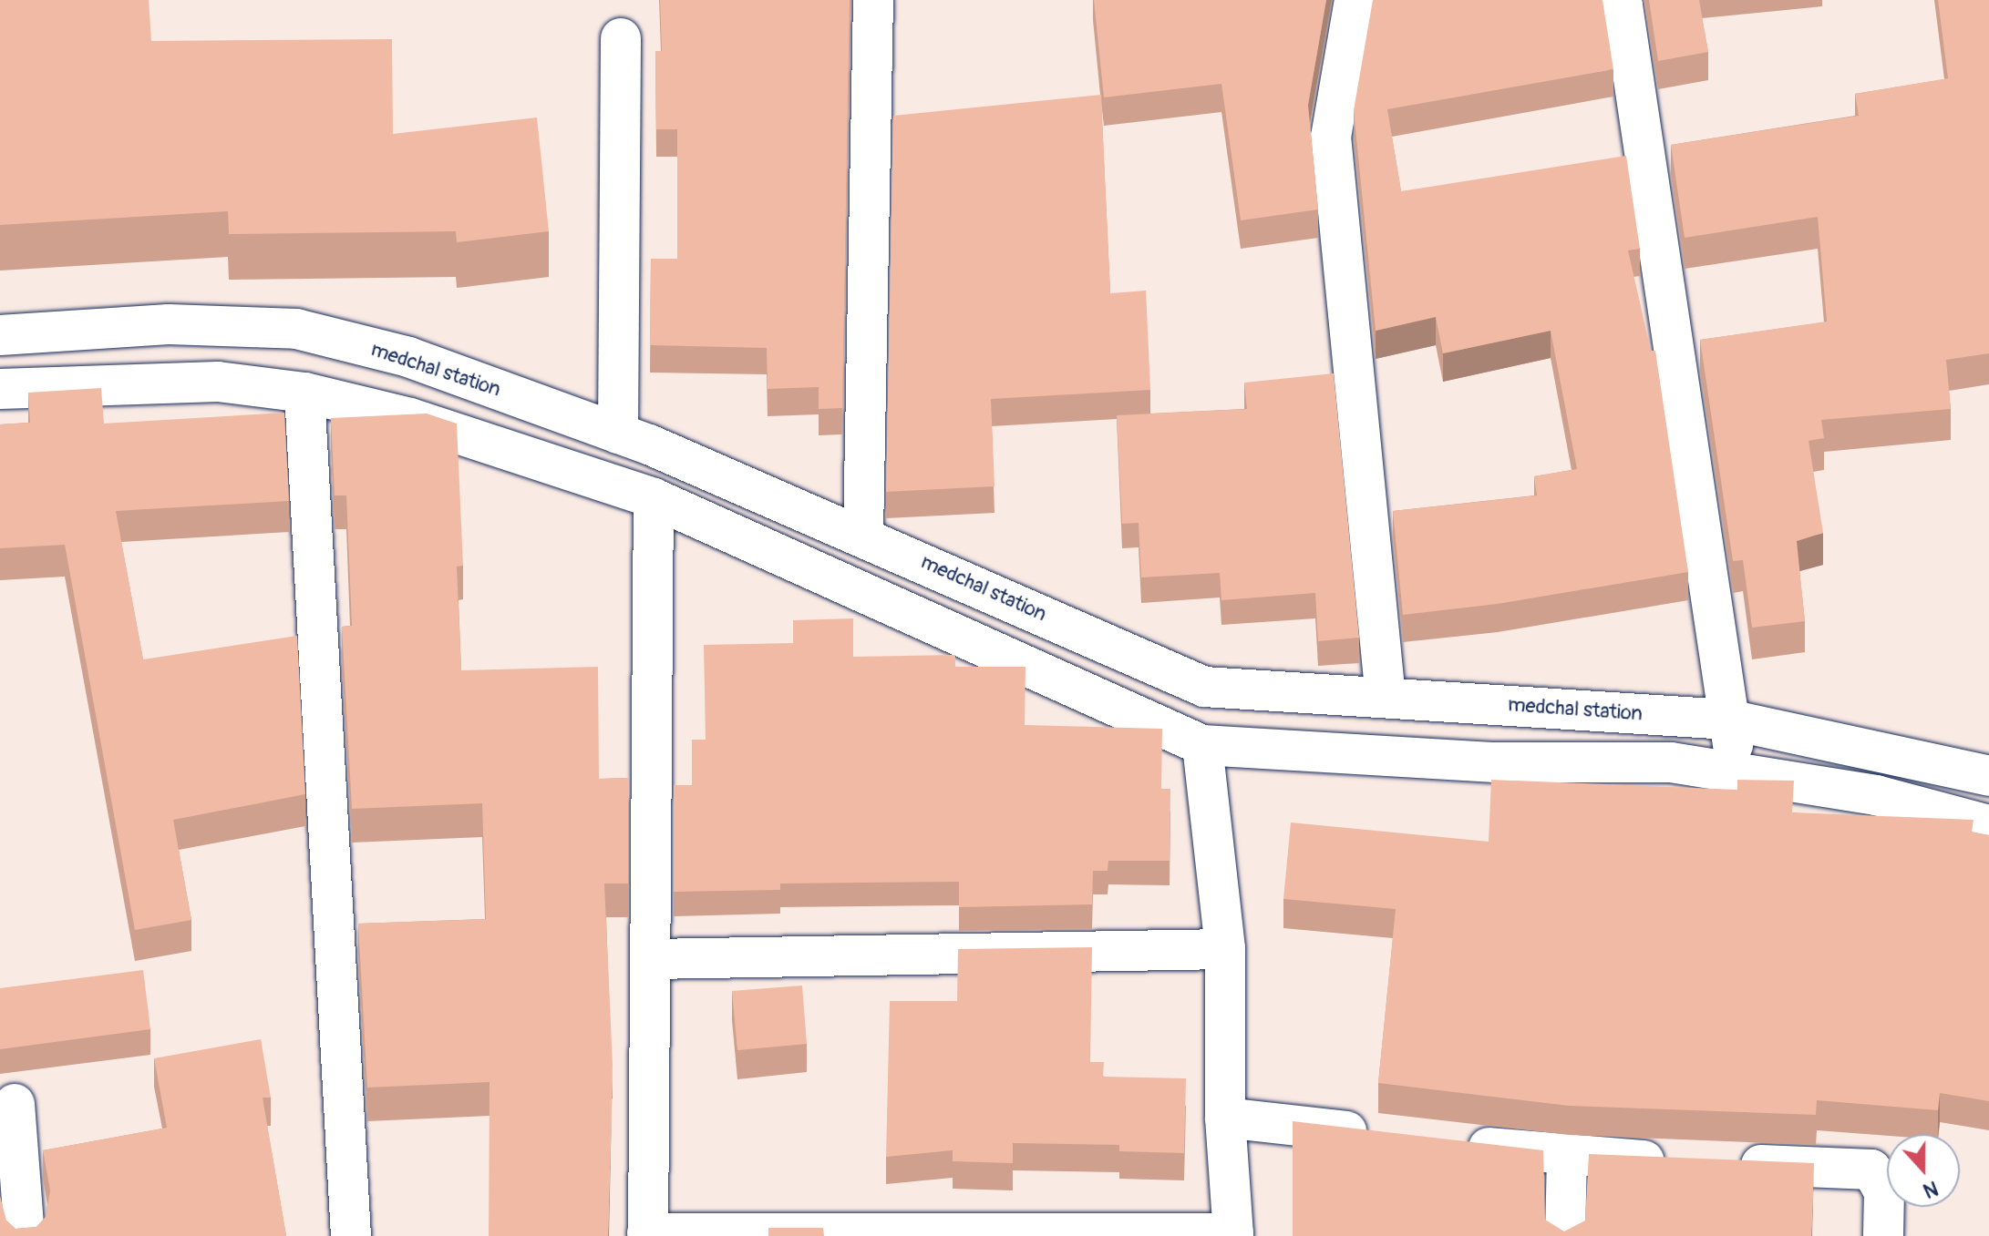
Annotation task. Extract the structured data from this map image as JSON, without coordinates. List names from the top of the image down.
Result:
{
  "streets": {
    "street": ["medchal station"]
  },
  "north": "bottom"
}
